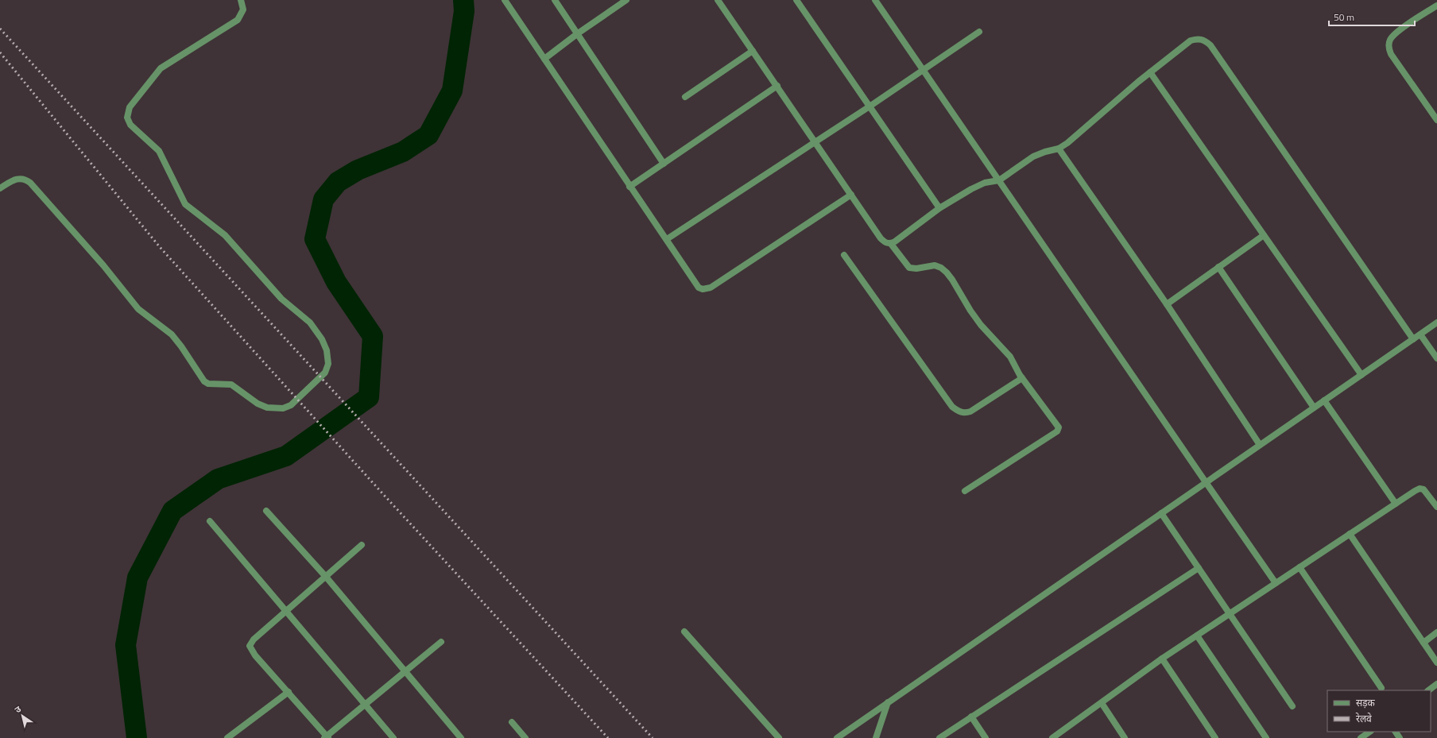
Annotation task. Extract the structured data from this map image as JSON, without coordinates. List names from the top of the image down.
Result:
{
  "legend": ["सड़क", "रेलवे"],
  "scale_bar": "50 m",
  "north": "top left"
}
